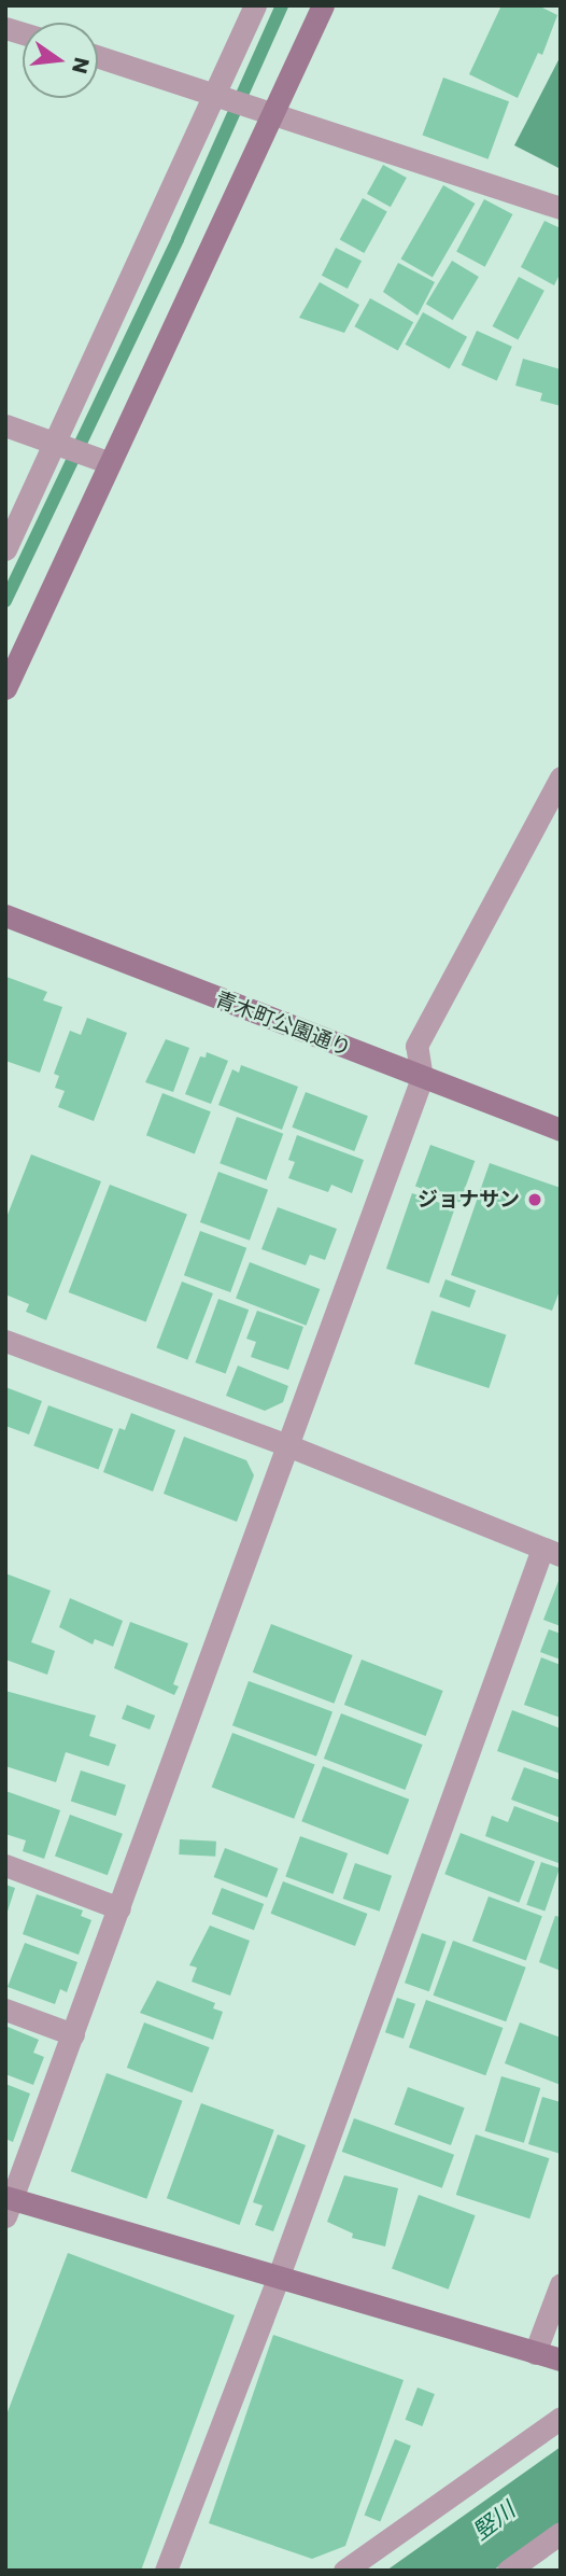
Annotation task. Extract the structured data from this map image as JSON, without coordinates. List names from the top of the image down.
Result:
{
  "streets": {
    "street": ["青木町公園通り"]
  },
  "water": ["竪川"],
  "places": ["ジョナサン"],
  "north": "right"
}
